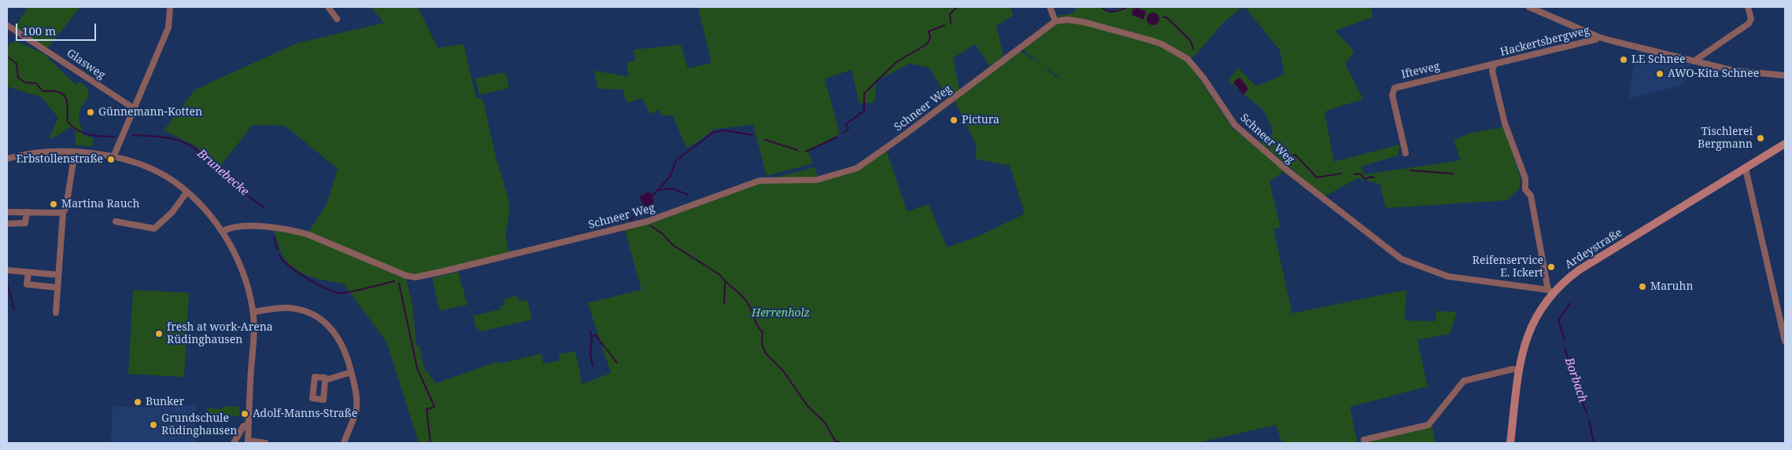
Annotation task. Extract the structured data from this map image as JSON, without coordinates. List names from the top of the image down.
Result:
{
  "streets": {
    "main road": ["Ardeystraße"],
    "street": [
      "Hackertsbergweg",
      "Glasweg",
      "Ifteweg",
      "Schneer Weg"
    ]
  },
  "crossings": [
    ["Hackertsbergweg", "Ifteweg"],
    ["Schneer Weg", "Ardeystraße"]
  ],
  "water": ["Brunebecke", "Borbach"],
  "parks": ["Herrenholz"],
  "places": [
    "LE Schnee",
    "AWO-Kita Schnee",
    "Günnemann-Kotten",
    "Pictura",
    "Tischlerei Bergmann",
    "Erbstollenstraße",
    "Martina Rauch",
    "Reifenservice E. Ickert",
    "Maruhn",
    "fresh at work-Arena Rüdinghausen",
    "Bunker",
    "Adolf-Manns-Straße",
    "Grundschule Rüdinghausen"
  ],
  "scale_bar": "100 m"
}
